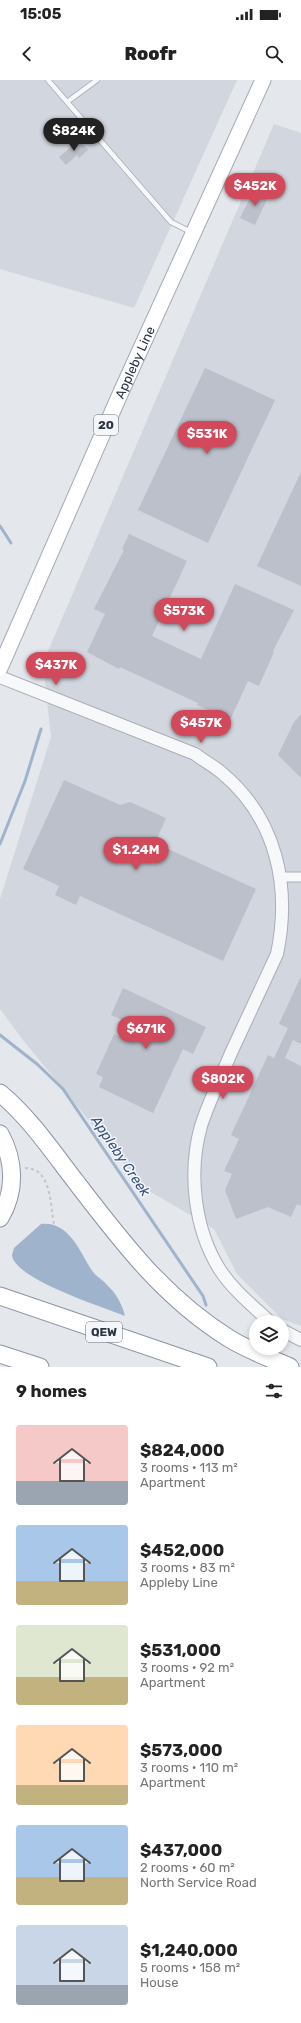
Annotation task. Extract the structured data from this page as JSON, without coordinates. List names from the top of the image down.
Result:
{
  "streets": {
    "highway": ["QEW"],
    "main road": ["Appleby Line", "20"]
  },
  "water": ["Appleby Creek"],
  "page": {
    "status": "15:05",
    "header": "Roofr",
    "price": [
      "$824K",
      "$452K",
      "$531K",
      "$573K",
      "$437K",
      "$457K",
      "$1.24M",
      "$671K",
      "$802K"
    ],
    "heading": "9 homes",
    "list": [
      {
        "name": "$824,000",
        "note": "3 rooms · 113 m² · Apartment"
      },
      {
        "name": "$452,000",
        "note": "3 rooms · 83 m² · Appleby Line"
      },
      {
        "name": "$531,000",
        "note": "3 rooms · 92 m² · Apartment"
      },
      {
        "name": "$573,000",
        "note": "3 rooms · 110 m² · Apartment"
      },
      {
        "name": "$437,000",
        "note": "2 rooms · 60 m² · North Service Road"
      },
      {
        "name": "$1,240,000",
        "note": "5 rooms · 158 m² · House"
      }
    ]
  }
}
